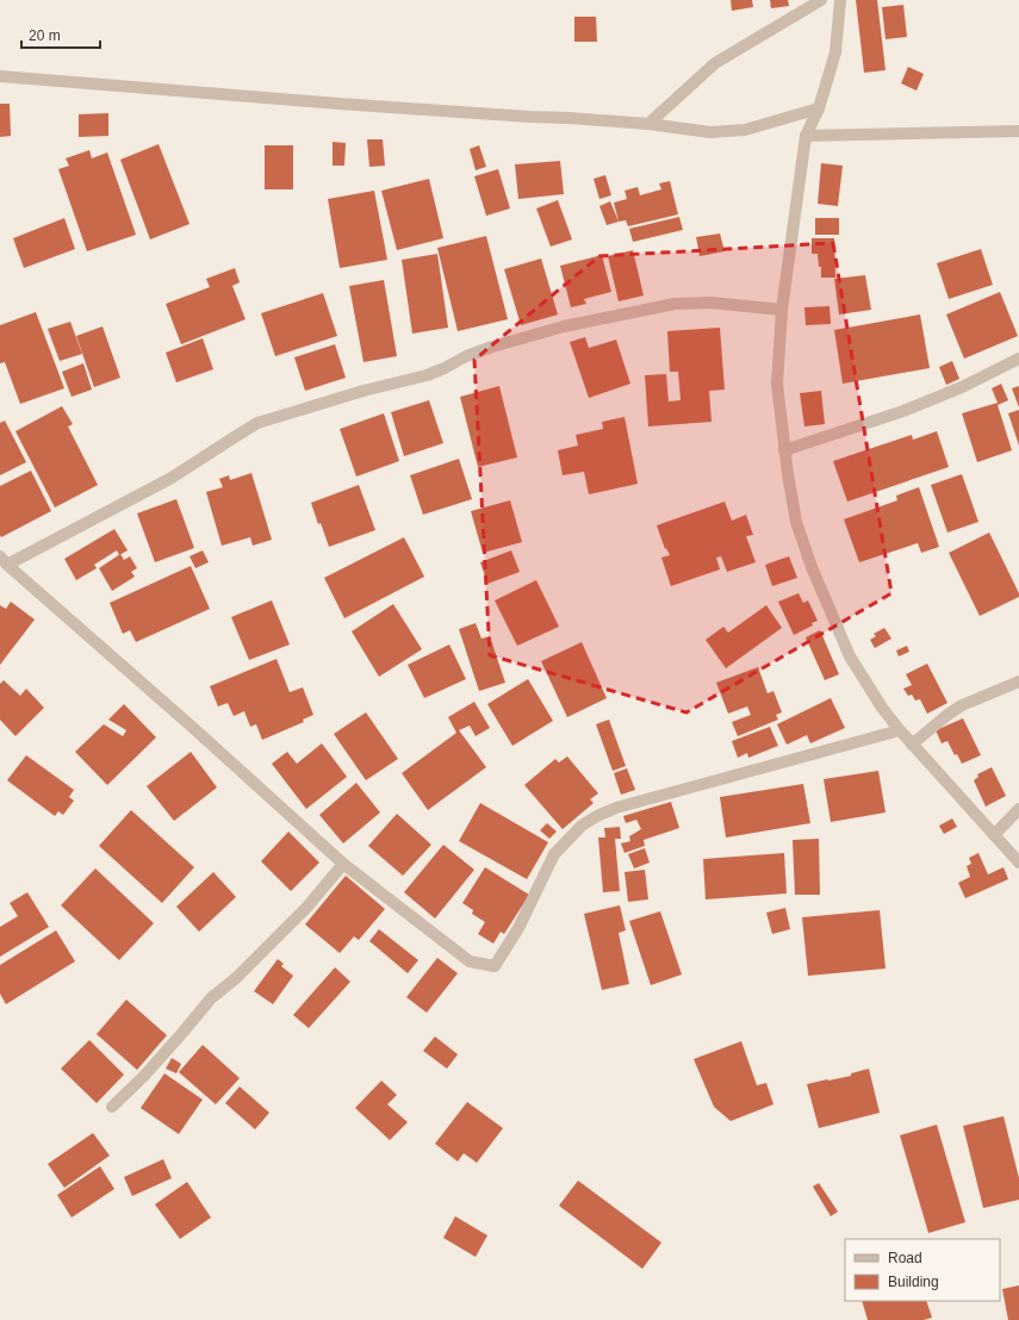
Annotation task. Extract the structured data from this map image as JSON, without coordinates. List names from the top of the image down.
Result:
{
  "legend": ["Road", "Building"],
  "scale_bar": "20 m"
}
